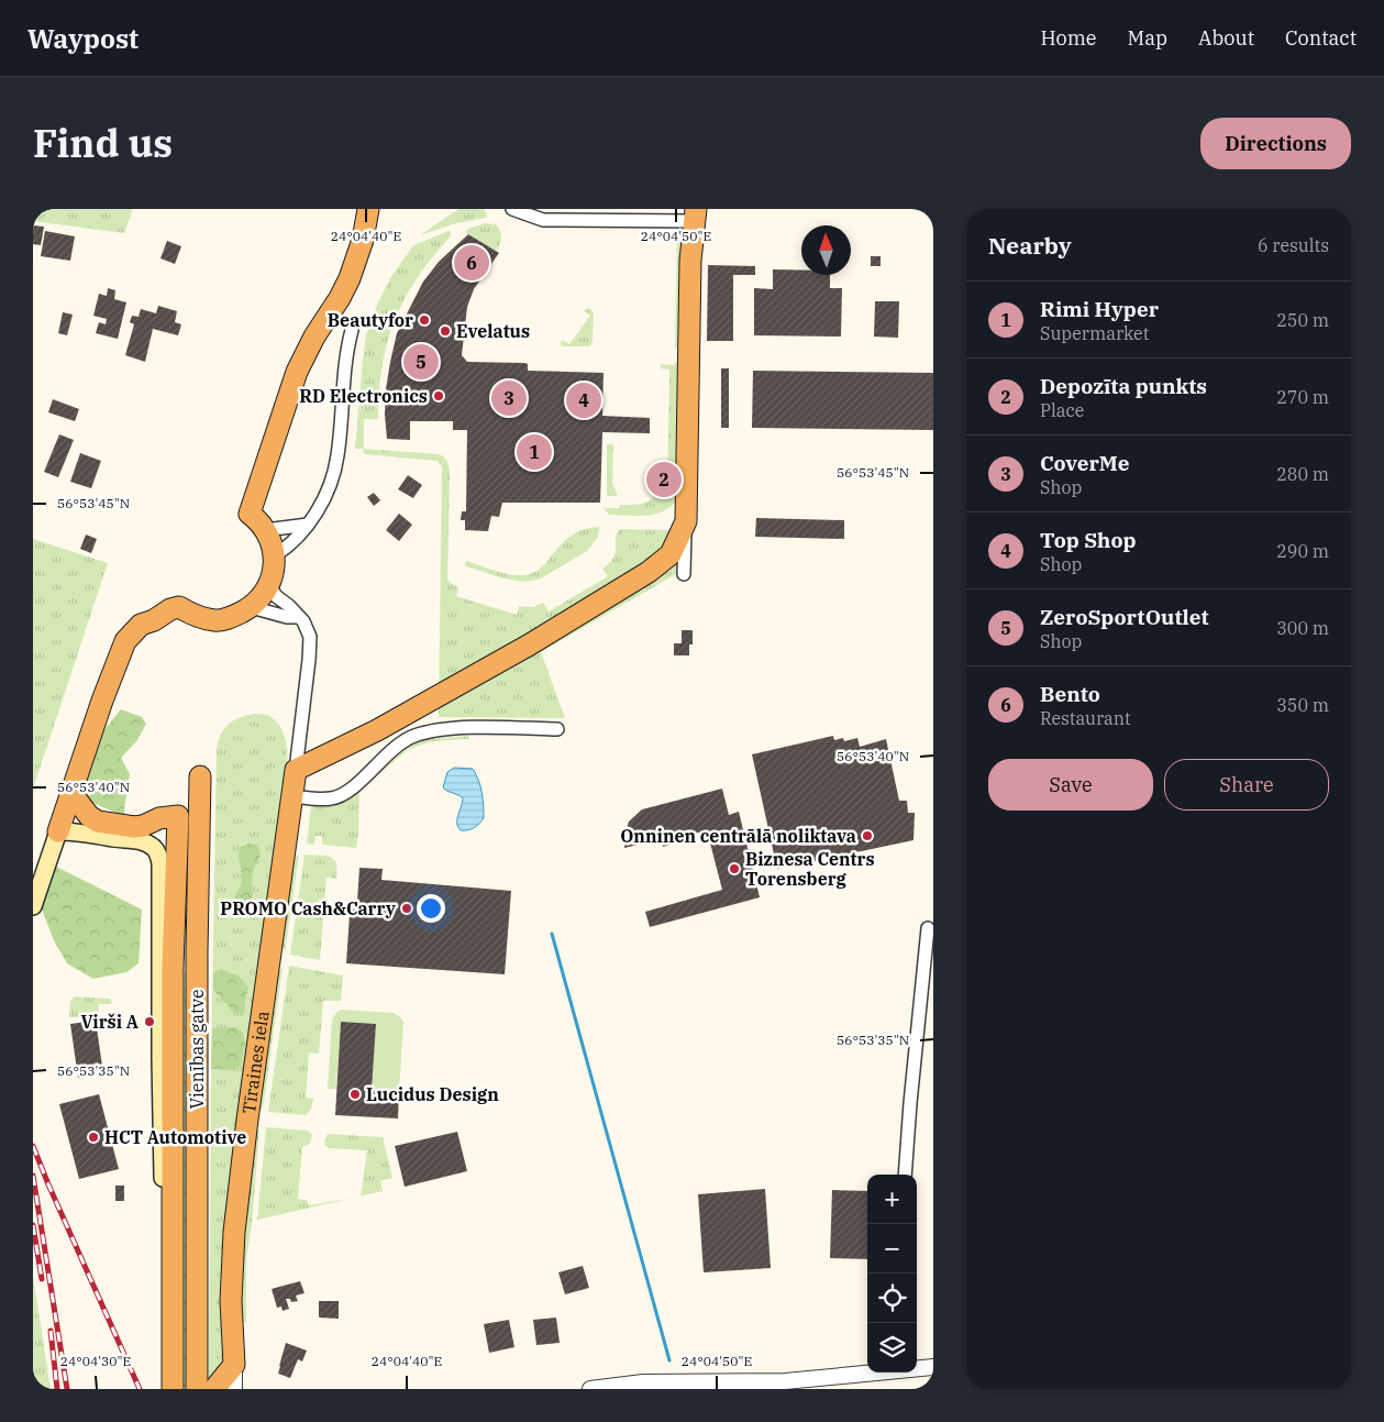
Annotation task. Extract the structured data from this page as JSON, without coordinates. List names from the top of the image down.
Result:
{
  "streets": {
    "highway": ["Vienības gatve", "Tīraines iela"]
  },
  "places": [
    "Beautyfor",
    "Evelatus",
    "RD Electronics",
    "Onninen centrālā noliktava",
    "Biznesa Centrs Torensberg",
    "PROMO Cash&Carry",
    "Virši A",
    "Lucidus Design",
    "HCT Automotive"
  ],
  "north": "top",
  "page": {
    "header": "Waypost",
    "nav": [
      "Home",
      "Map",
      "About",
      "Contact"
    ],
    "title": "Find us",
    "buttons": [
      "Directions",
      ["Save", "Share"]
    ],
    "heading": ["Nearby", "6 results"],
    "pins": [
      "6",
      "5",
      "3",
      "4",
      "1",
      "2"
    ],
    "list": [
      {
        "mark": "1",
        "name": "Rimi Hyper",
        "note": "Supermarket",
        "value": "250 m"
      },
      {
        "mark": "2",
        "name": "Depozīta punkts",
        "note": "Place",
        "value": "270 m"
      },
      {
        "mark": "3",
        "name": "CoverMe",
        "note": "Shop",
        "value": "280 m"
      },
      {
        "mark": "4",
        "name": "Top Shop",
        "note": "Shop",
        "value": "290 m"
      },
      {
        "mark": "5",
        "name": "ZeroSportOutlet",
        "note": "Shop",
        "value": "300 m"
      },
      {
        "mark": "6",
        "name": "Bento",
        "note": "Restaurant",
        "value": "350 m"
      }
    ],
    "map_buttons": ["+", "−"]
  },
  "coordinates": [
    "24°04'40\"E",
    "24°04'50\"E",
    "56°53'45\"N",
    "56°53'40\"N",
    "56°53'35\"N",
    "24°04'30\"E"
  ]
}
